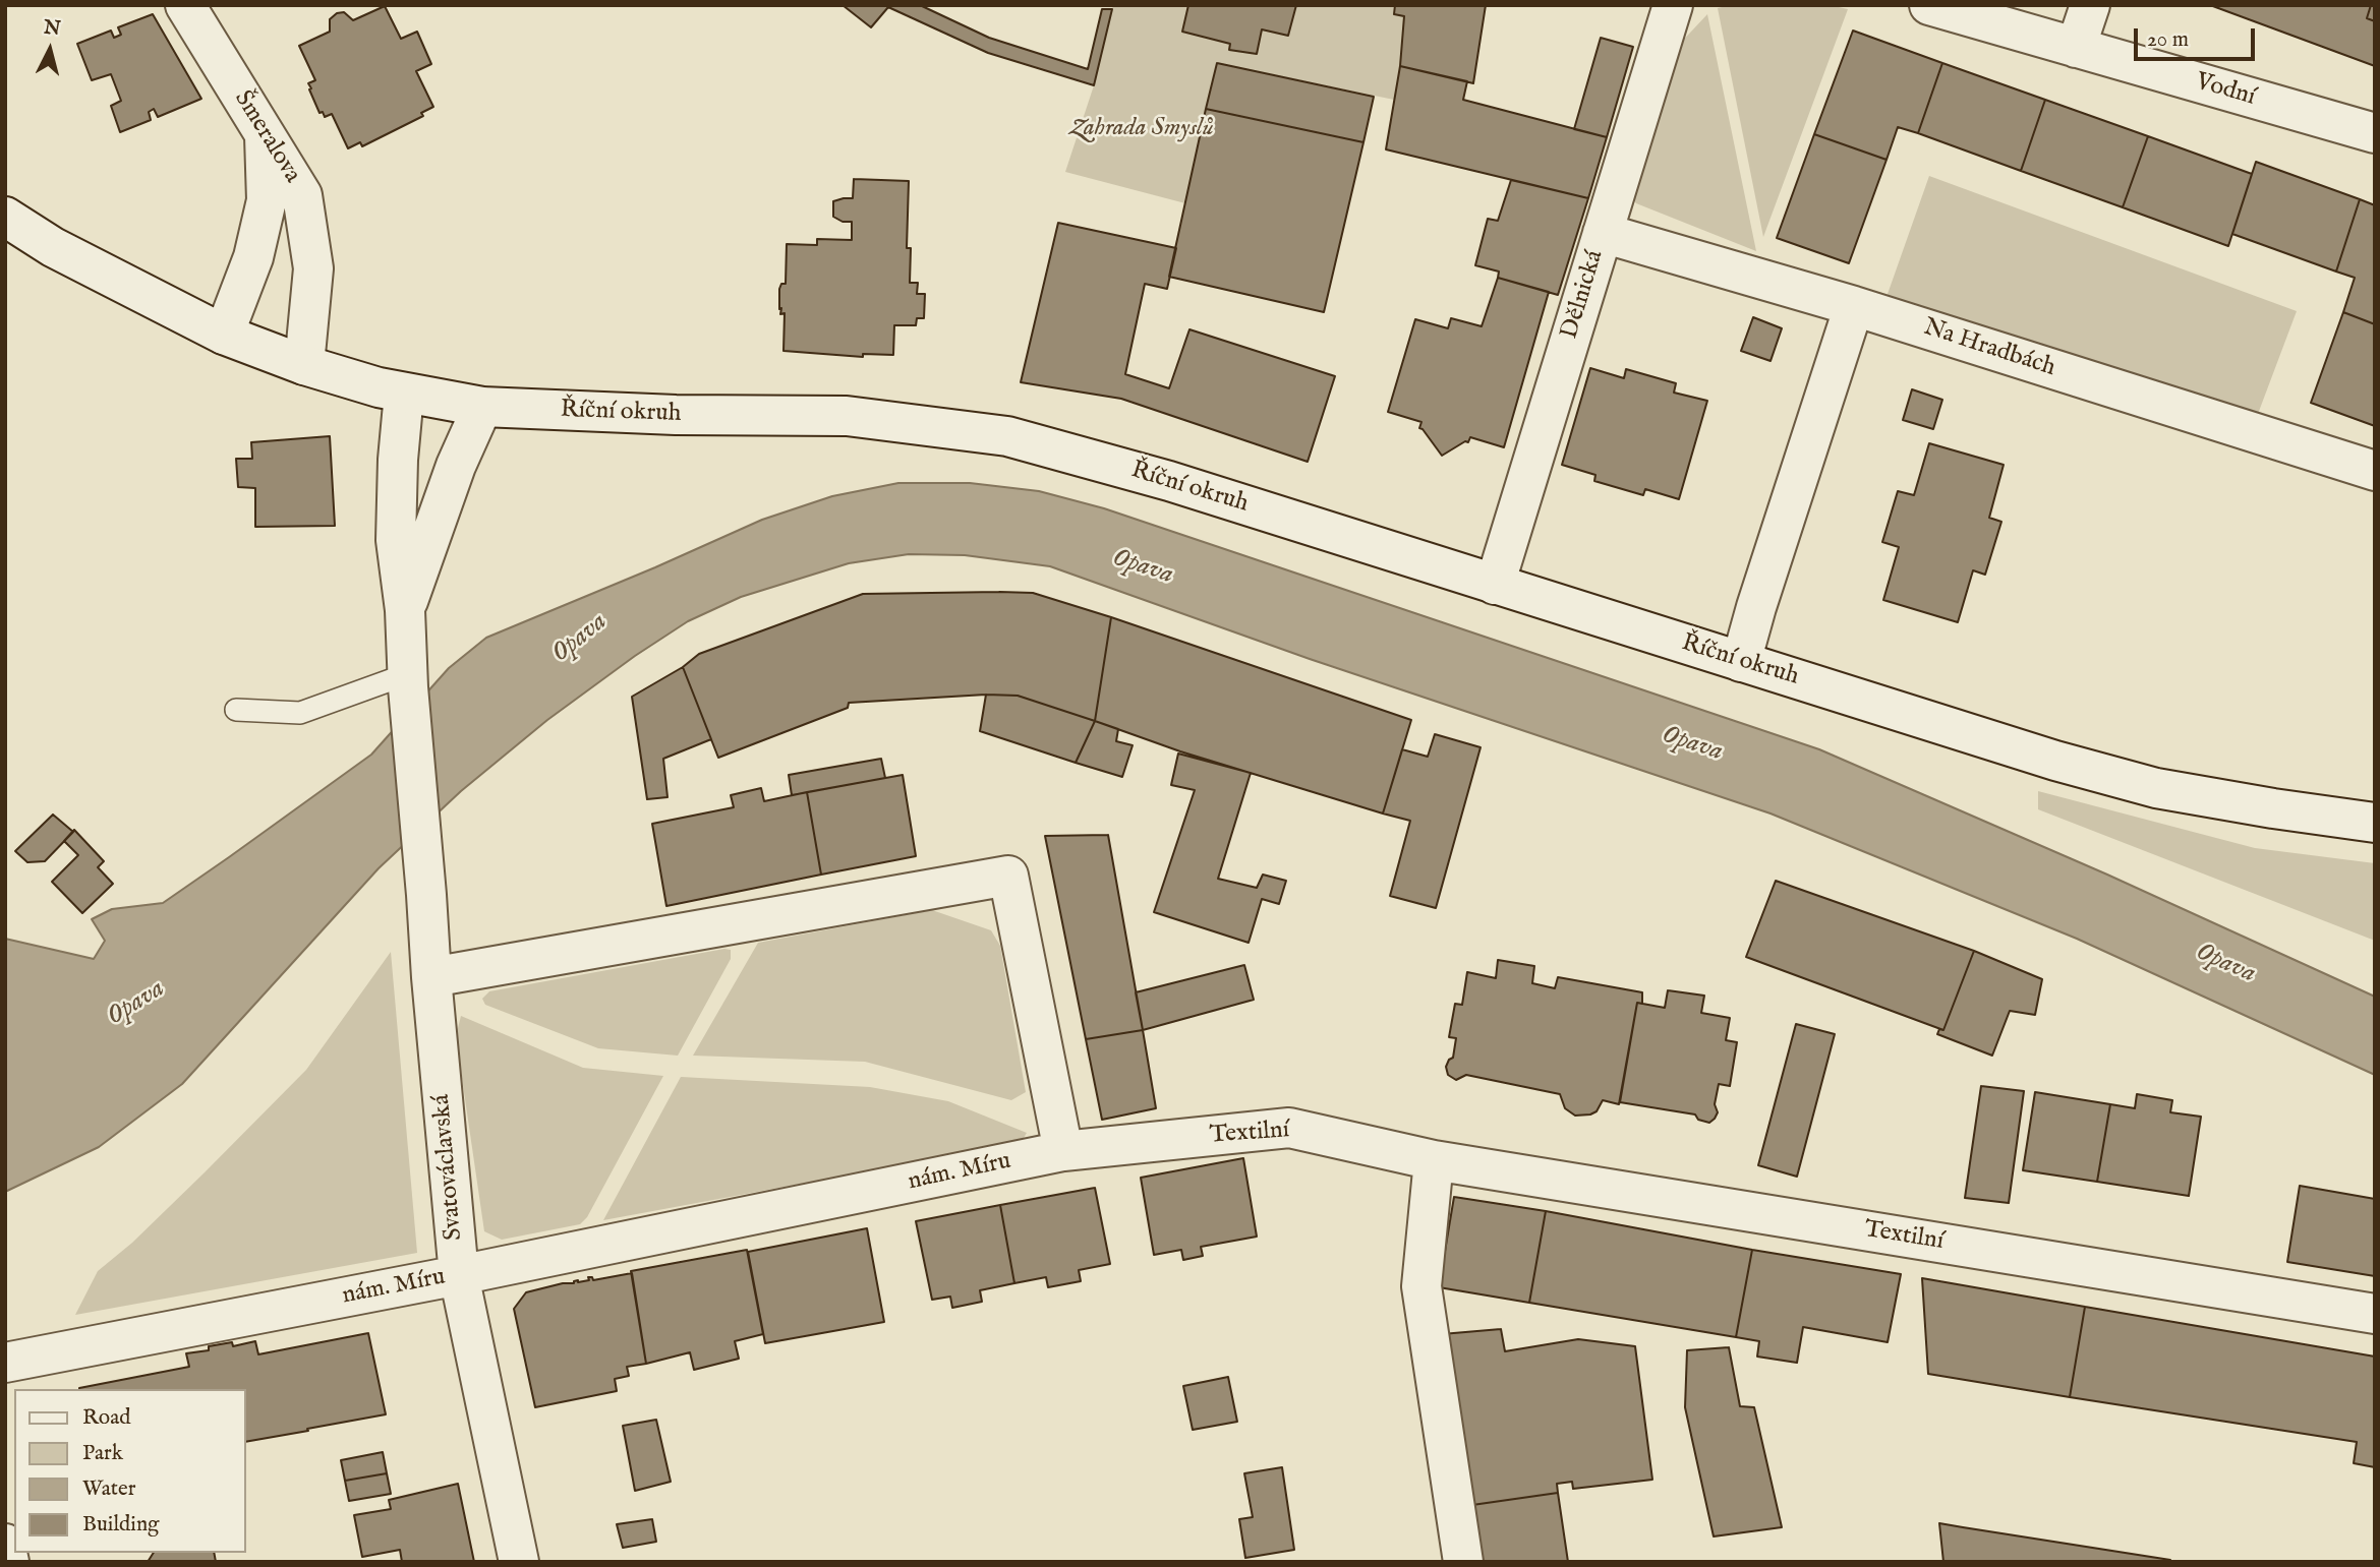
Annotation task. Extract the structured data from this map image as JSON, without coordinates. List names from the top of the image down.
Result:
{
  "streets": {
    "street": [
      "Vodní",
      "Šmeralova",
      "Dělnická",
      "Na Hradbách",
      "Říční okruh",
      "Textilní",
      "Svatováclavská",
      "nám. Míru"
    ]
  },
  "crossings": [
    ["Šmeralova", "Říční okruh"],
    ["Dělnická", "Na Hradbách"],
    ["Dělnická", "Říční okruh"],
    ["Textilní", "nám. Míru"],
    ["Svatováclavská", "nám. Míru"]
  ],
  "water": ["Opava"],
  "parks": ["Zahrada Smyslů"],
  "legend": [
    "Road",
    "Park",
    "Water",
    "Building"
  ],
  "scale_bar": "20 m",
  "north": "top"
}
